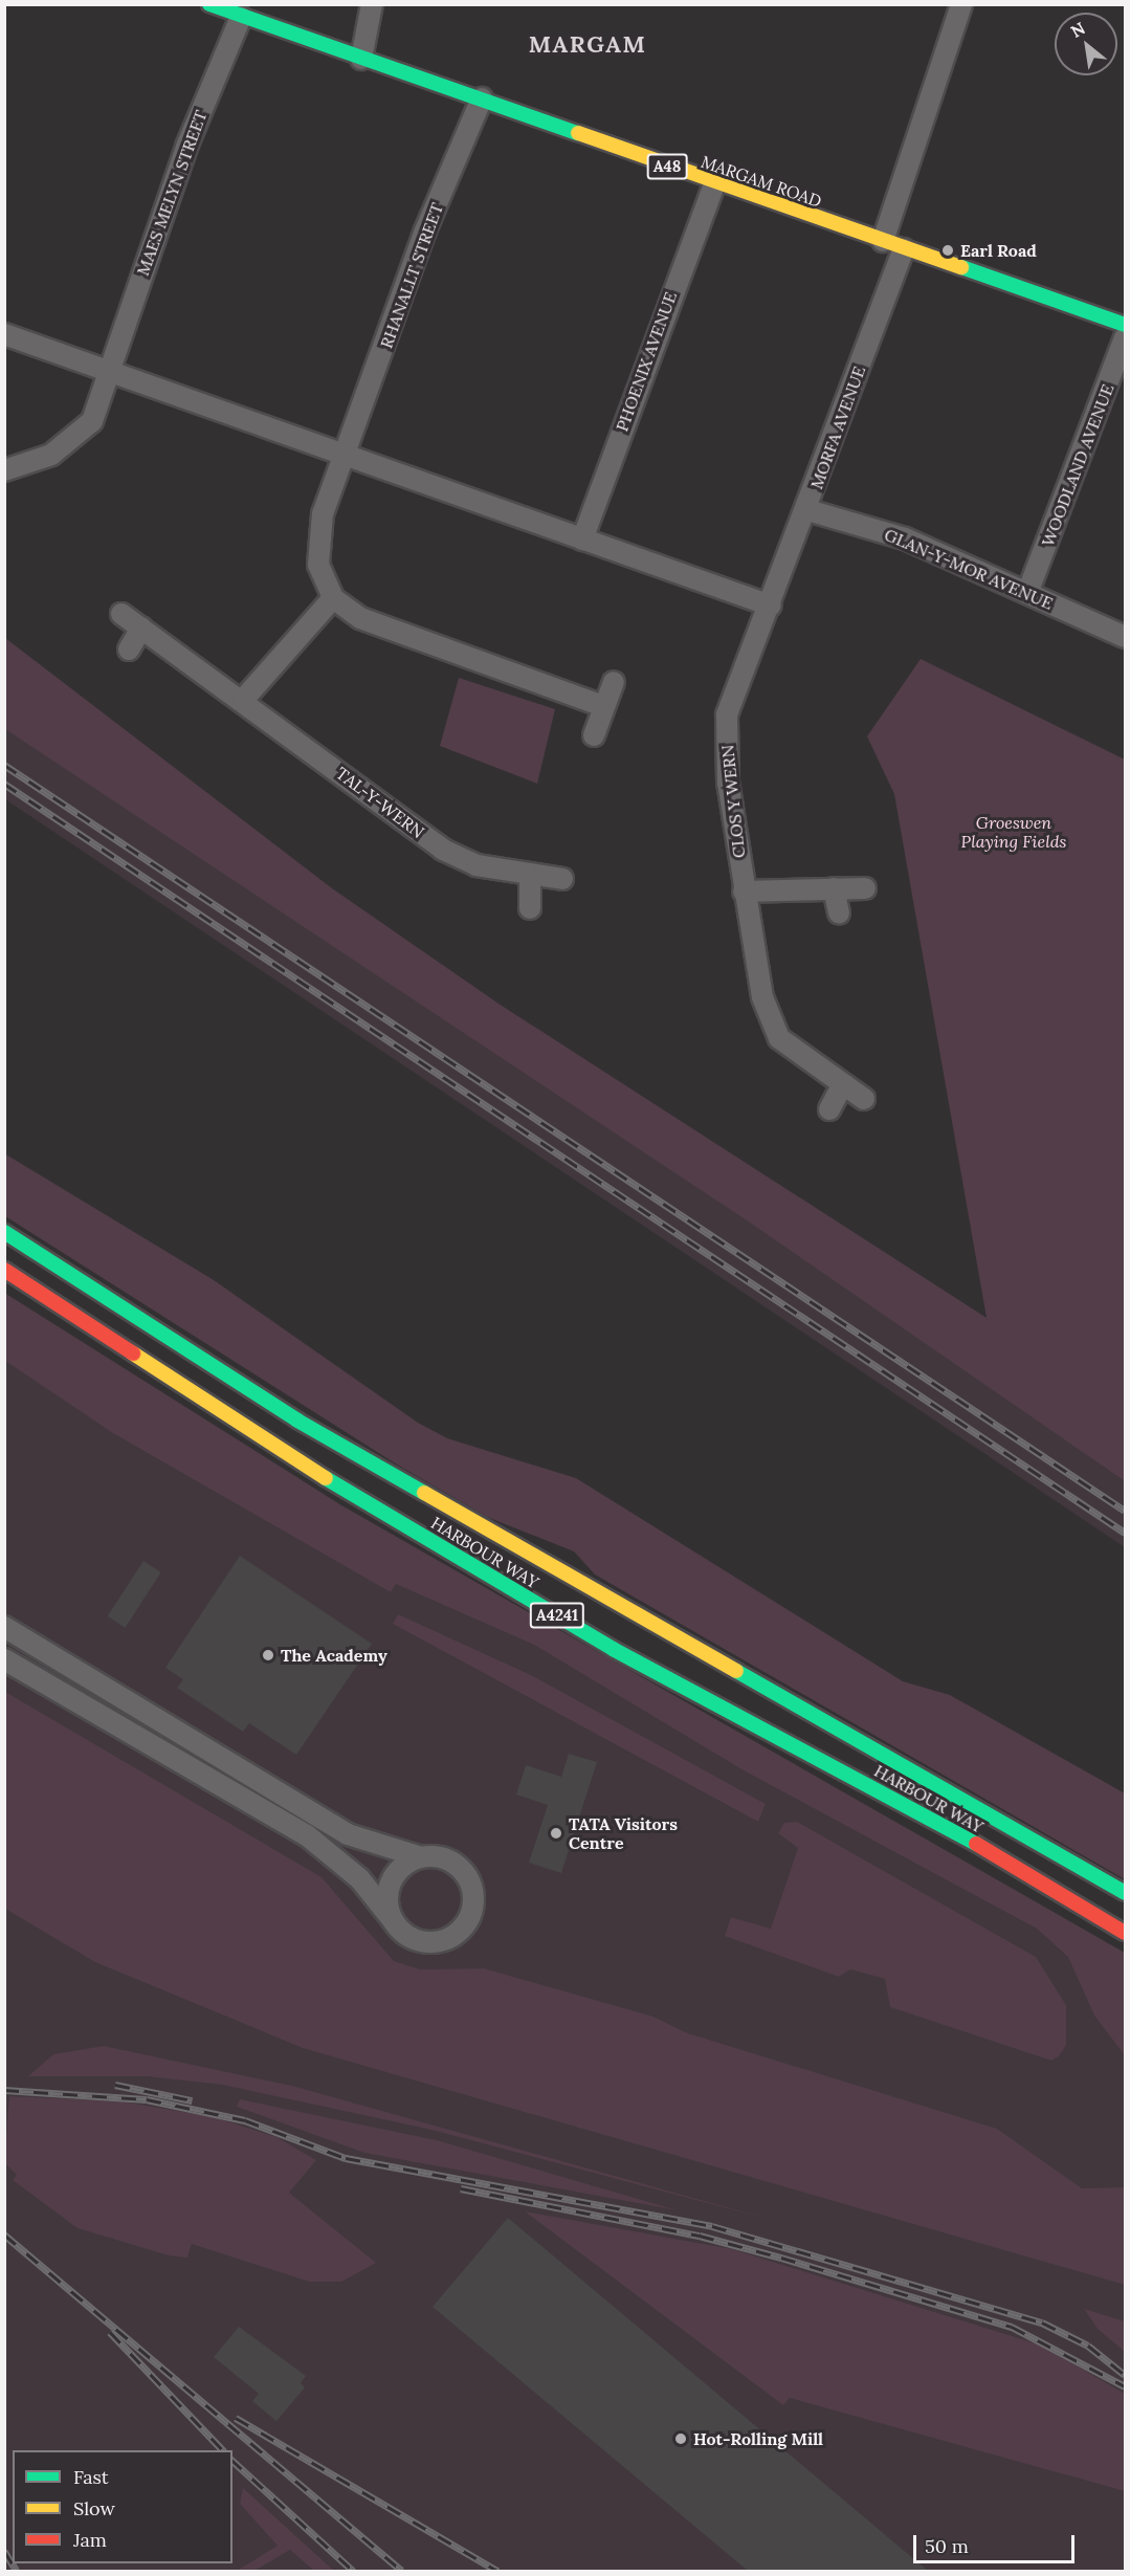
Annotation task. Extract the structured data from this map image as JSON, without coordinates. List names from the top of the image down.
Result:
{
  "streets": {
    "main road": [
      "A48",
      "MARGAM ROAD",
      "HARBOUR WAY",
      "A4241"
    ],
    "street": [
      "MAES MELYN STREET",
      "RHANALLT STREET",
      "PHOENIX AVENUE",
      "MORFA AVENUE",
      "WOODLAND AVENUE",
      "GLAN-Y-MOR AVENUE",
      "CLOS Y WERN",
      "TAL-Y-WERN"
    ]
  },
  "crossings": [
    ["MARGAM ROAD", "MAES MELYN STREET"],
    ["MARGAM ROAD", "RHANALLT STREET"],
    ["MARGAM ROAD", "PHOENIX AVENUE"],
    ["MARGAM ROAD", "MORFA AVENUE"],
    ["MORFA AVENUE", "GLAN-Y-MOR AVENUE"],
    ["MORFA AVENUE", "CLOS Y WERN"],
    ["WOODLAND AVENUE", "GLAN-Y-MOR AVENUE"]
  ],
  "districts": ["MARGAM"],
  "parks": ["Groeswen Playing Fields"],
  "places": [
    "Earl Road",
    "The Academy",
    "TATA Visitors Centre",
    "Hot-Rolling Mill"
  ],
  "legend": ["Fast", "Slow", "Jam"],
  "scale_bar": "50 m",
  "north": "top left"
}
